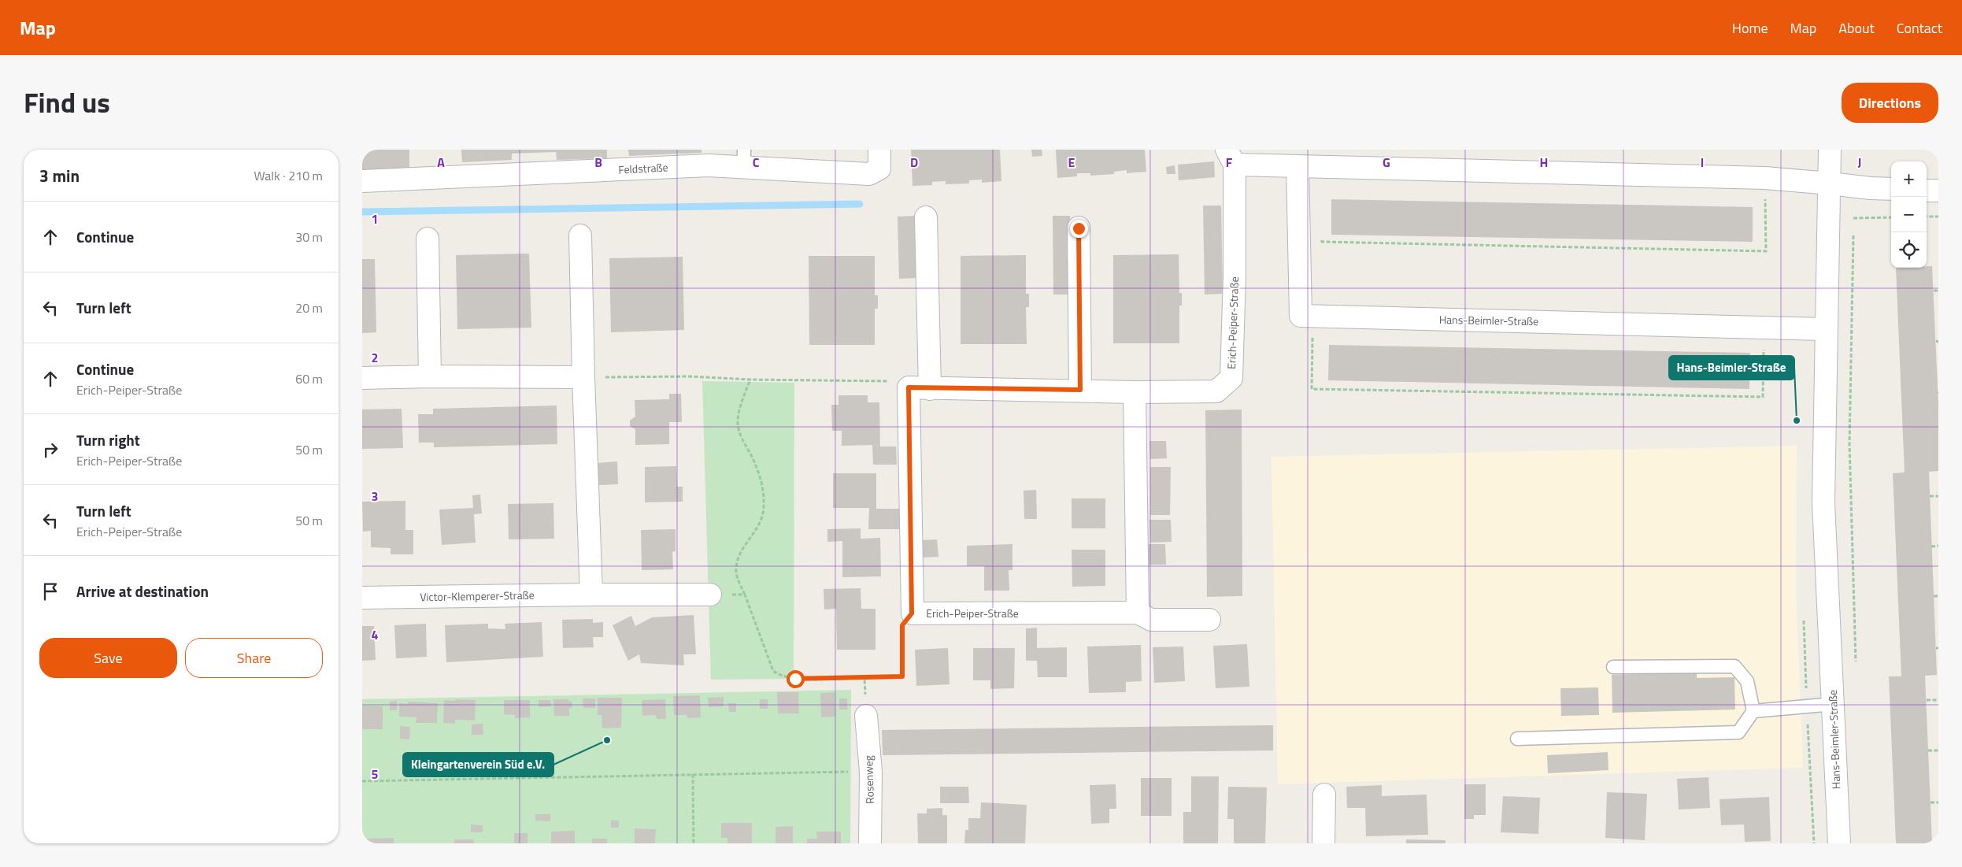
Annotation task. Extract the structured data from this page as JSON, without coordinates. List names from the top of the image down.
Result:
{
  "streets": {
    "street": [
      "Feldstraße",
      "Hans-Beimler-Straße",
      "Erich-Peiper-Straße",
      "Victor-Klemperer-Straße",
      "Rosenweg"
    ]
  },
  "places": ["Hans-Beimler-Straße", "Kleingartenverein Süd e.V."],
  "page": {
    "header": "Map",
    "nav": [
      "Home",
      "Map",
      "About",
      "Contact"
    ],
    "title": "Find us",
    "buttons": [
      "Directions",
      ["Save", "Share"]
    ],
    "heading": ["3 min", "Walk · 210 m"],
    "map_buttons": ["+", "−"],
    "list": [
      ["Continue", "30 m"],
      ["Turn left", "20 m"],
      ["Continue", "Erich-Peiper-Straße", "60 m"],
      ["Turn right", "Erich-Peiper-Straße", "50 m"],
      ["Turn left", "Erich-Peiper-Straße", "50 m"],
      "Arrive at destination"
    ]
  },
  "grid": {
    "columns": [
      "A",
      "B",
      "C",
      "D",
      "E",
      "F",
      "G",
      "H",
      "I",
      "J"
    ],
    "rows": [
      "1",
      "2",
      "3",
      "4",
      "5"
    ]
  }
}
